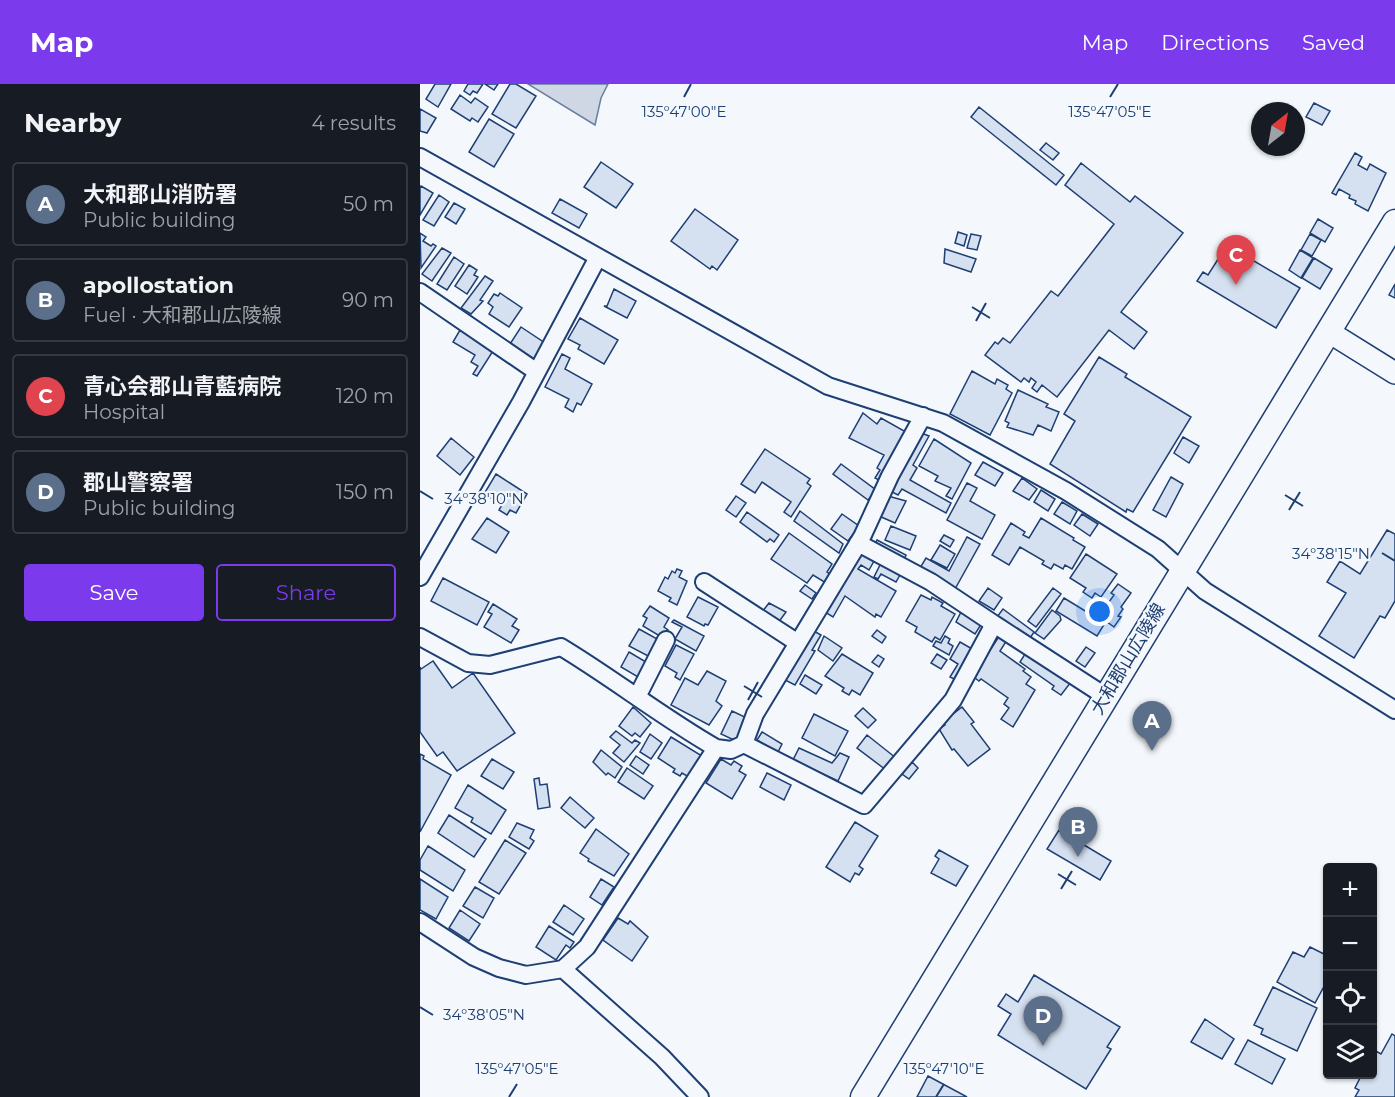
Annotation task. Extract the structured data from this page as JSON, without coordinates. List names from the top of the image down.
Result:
{
  "streets": {
    "main road": ["大和郡山広陵線"]
  },
  "north": "top right",
  "page": {
    "header": "Map",
    "nav": ["Map", "Directions", "Saved"],
    "heading": ["Nearby", "4 results"],
    "list": [
      {
        "mark": "A",
        "name": "大和郡山消防署",
        "note": "Public building",
        "value": "50 m"
      },
      {
        "mark": "B",
        "name": "apollostation",
        "note": "Fuel · 大和郡山広陵線",
        "value": "90 m"
      },
      {
        "mark": "C",
        "name": "青心会郡山青藍病院",
        "note": "Hospital",
        "value": "120 m"
      },
      {
        "mark": "D",
        "name": "郡山警察署",
        "note": "Public building",
        "value": "150 m"
      }
    ],
    "pins": [
      "C",
      "A",
      "B",
      "D"
    ],
    "buttons": ["Save", "Share"],
    "map_buttons": ["+", "−"]
  },
  "coordinates": [
    "135°47'00\"E",
    "135°47'05\"E",
    "34°38'10\"N",
    "34°38'15\"N",
    "34°38'05\"N",
    "135°47'10\"E"
  ]
}
